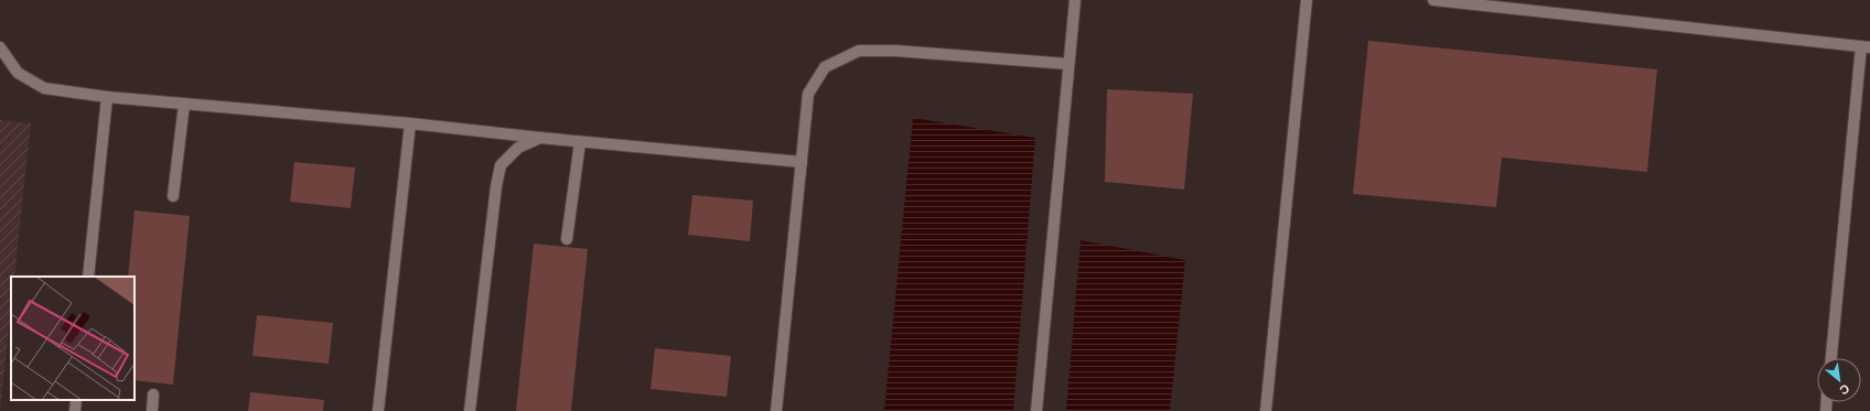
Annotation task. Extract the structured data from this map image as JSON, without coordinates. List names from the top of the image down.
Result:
{
  "north": "bottom right"
}
